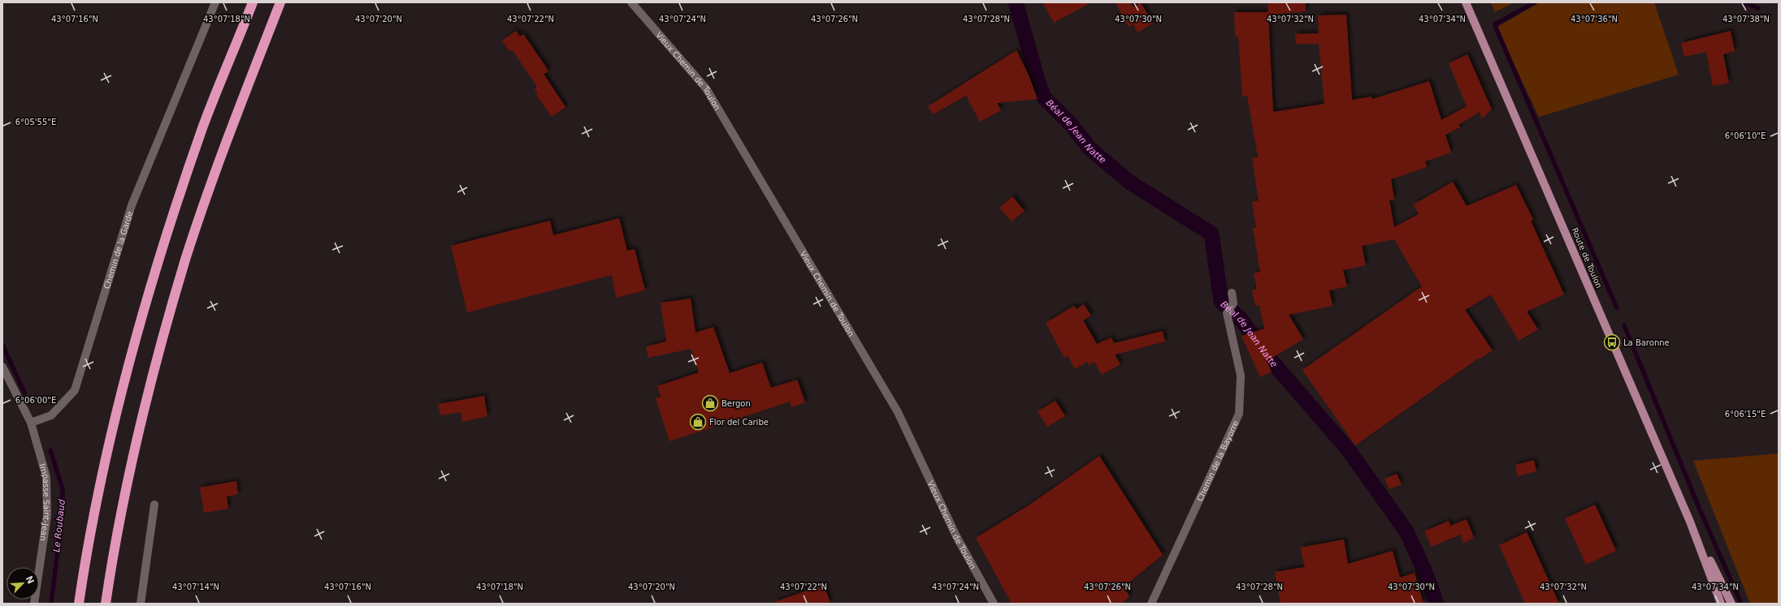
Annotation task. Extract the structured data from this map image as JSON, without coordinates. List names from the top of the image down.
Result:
{
  "streets": {
    "main road": ["Route de Toulon"],
    "street": [
      "Vieux Chemin de Toulon",
      "Chemin de la Garde",
      "Chemin de la Bayorre",
      "Impasse Saint-Jean"
    ]
  },
  "crossings": [
    ["Chemin de la Garde", "Impasse Saint-Jean"]
  ],
  "water": ["Béal de Jean Natte", "Le Roubaud"],
  "places": {
    "bus stop": ["La Baronne"],
    "shop": ["Bergon", "Flor del Caribe"]
  },
  "north": "top right",
  "coordinates": [
    "43°07'16\"N",
    "43°07'18\"N",
    "43°07'20\"N",
    "43°07'22\"N",
    "43°07'24\"N",
    "43°07'26\"N",
    "43°07'28\"N",
    "43°07'30\"N",
    "43°07'32\"N",
    "43°07'34\"N",
    "43°07'36\"N",
    "43°07'38\"N",
    "6°05'55\"E",
    "6°06'10\"E",
    "6°06'00\"E",
    "6°06'15\"E",
    "43°07'14\"N"
  ]
}
